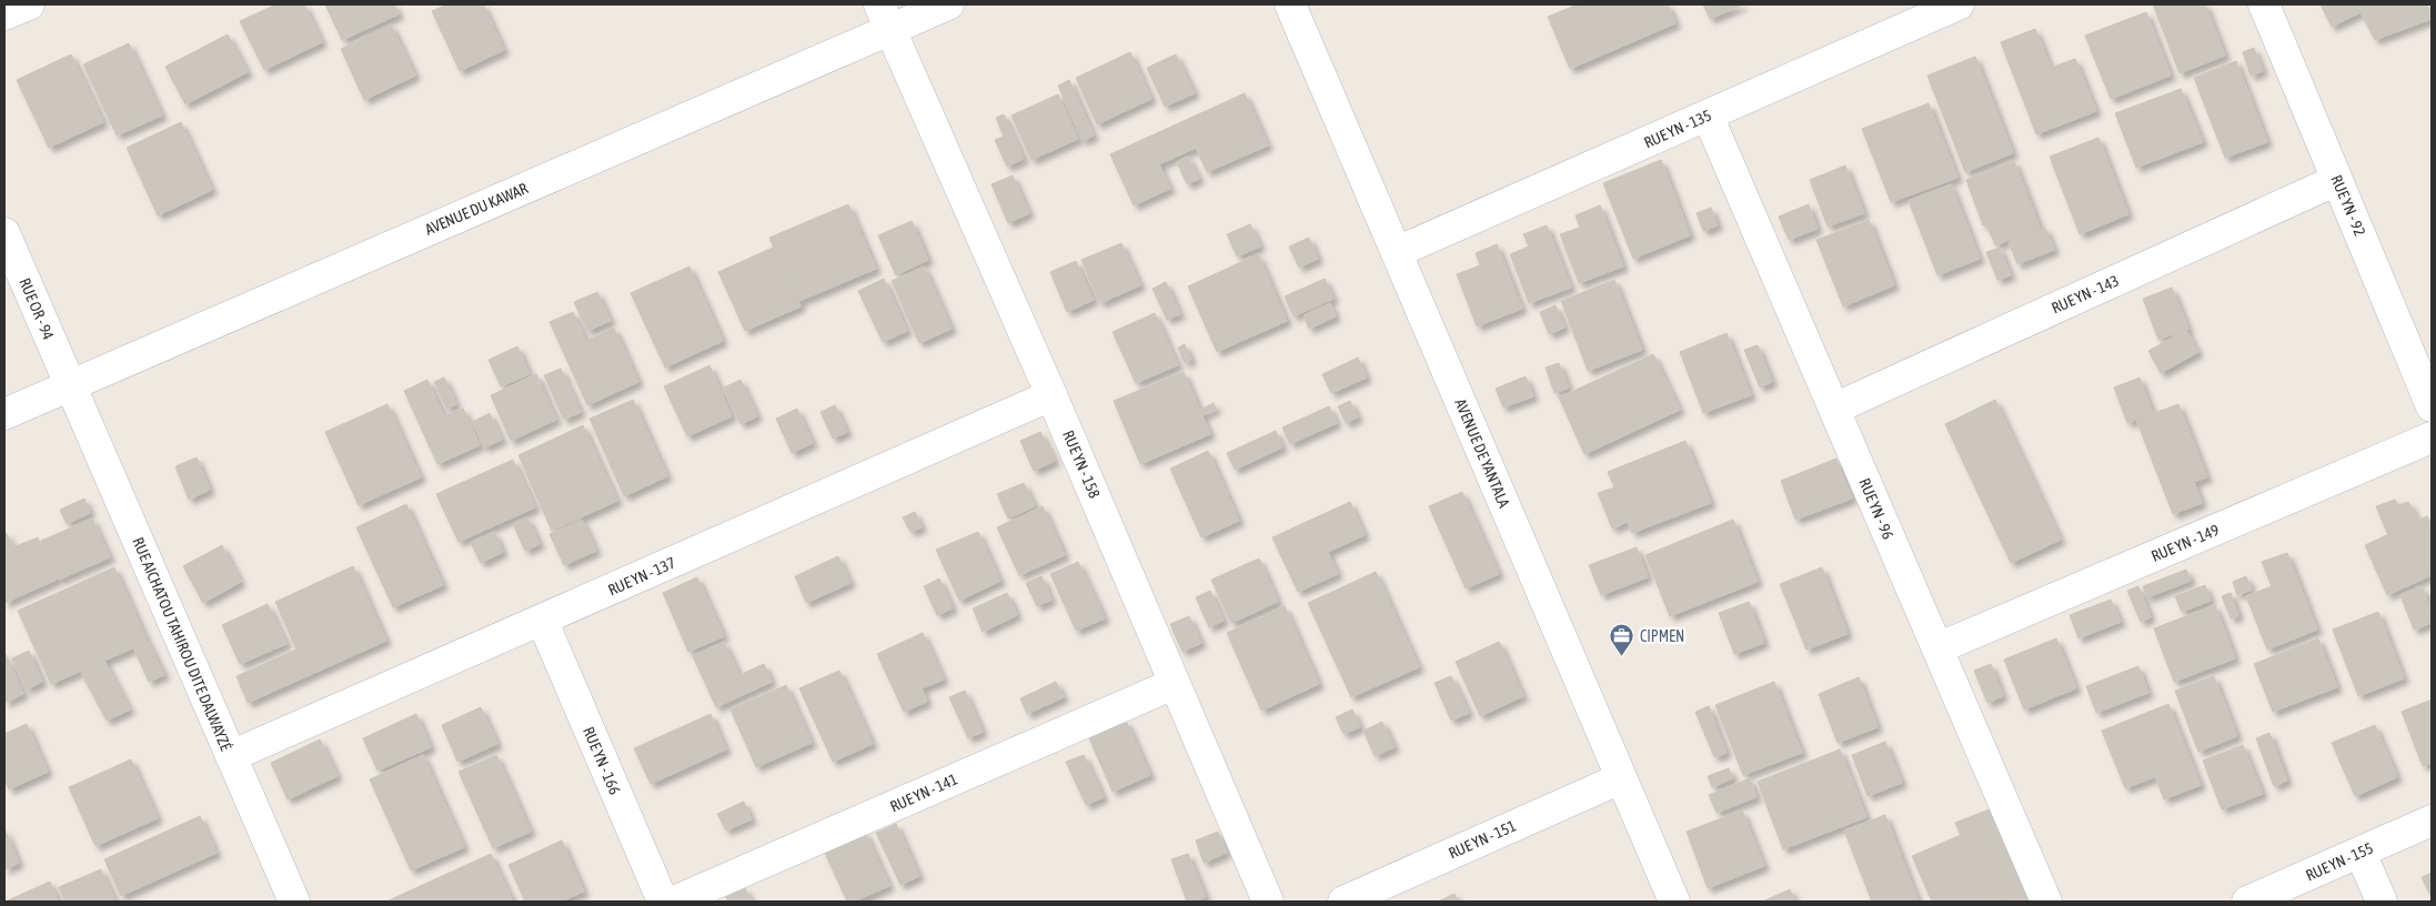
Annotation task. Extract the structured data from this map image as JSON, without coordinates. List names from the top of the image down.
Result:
{
  "streets": {
    "street": [
      "RUE YN - 135",
      "RUE YN - 92",
      "AVENUE DU KAWAR",
      "RUE YN - 143",
      "RUE OR - 94",
      "AVENUE DE YANTALA",
      "RUE YN - 158",
      "RUE YN - 96",
      "RUE YN - 149",
      "RUE YN - 137",
      "RUE AICHATOU TAHIROU DITE DALWAYZÉ",
      "RUE YN - 166",
      "RUE YN - 141",
      "RUE YN - 151",
      "RUE YN - 155"
    ]
  },
  "crossings": [
    ["RUE YN - 135", "AVENUE DE YANTALA"],
    ["RUE YN - 135", "RUE YN - 96"],
    ["RUE YN - 92", "RUE YN - 143"],
    ["AVENUE DU KAWAR", "RUE OR - 94"],
    ["AVENUE DU KAWAR", "RUE YN - 158"],
    ["AVENUE DU KAWAR", "RUE AICHATOU TAHIROU DITE DALWAYZÉ"],
    ["RUE YN - 143", "RUE YN - 96"],
    ["RUE OR - 94", "RUE AICHATOU TAHIROU DITE DALWAYZÉ"],
    ["AVENUE DE YANTALA", "RUE YN - 151"],
    ["RUE YN - 158", "RUE YN - 137"],
    ["RUE YN - 158", "RUE YN - 141"],
    ["RUE YN - 96", "RUE YN - 149"],
    ["RUE YN - 137", "RUE AICHATOU TAHIROU DITE DALWAYZÉ"],
    ["RUE YN - 137", "RUE YN - 166"]
  ],
  "places": {
    "office": ["CIPMEN"]
  }
}
